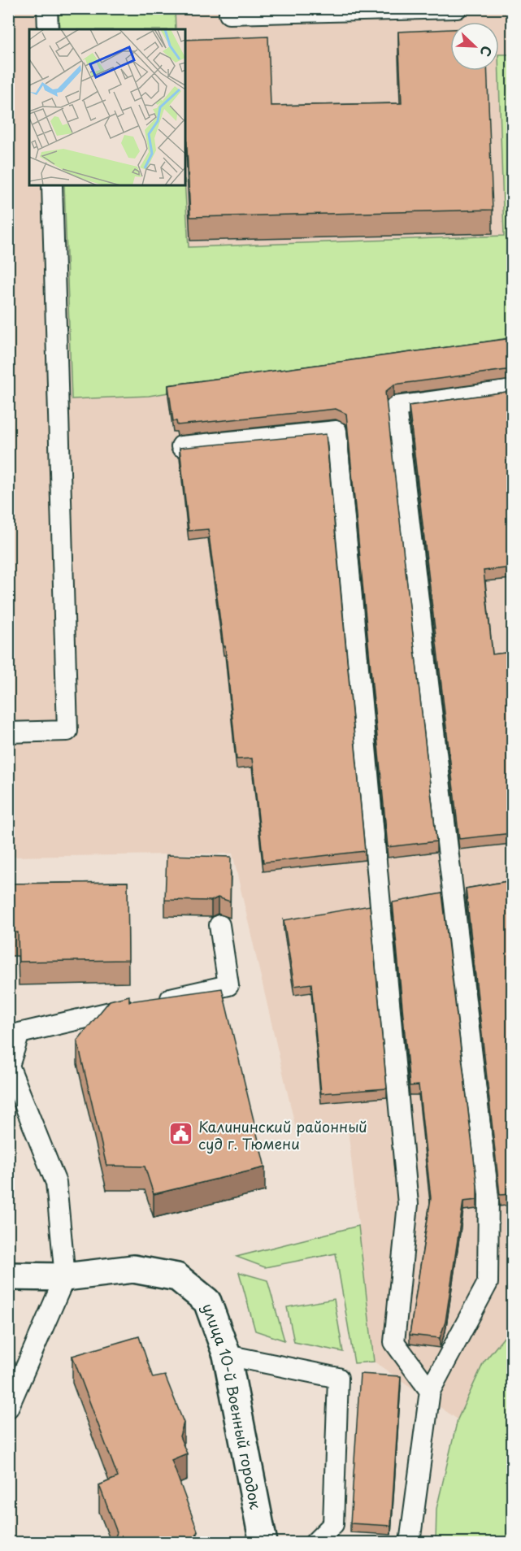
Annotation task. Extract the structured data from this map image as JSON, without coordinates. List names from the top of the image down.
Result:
{
  "streets": {
    "street": ["улица 10-й Военный городок"]
  },
  "places": {
    "public building": ["Калининский районный суд г. Тюмени"]
  },
  "north": "bottom right"
}
